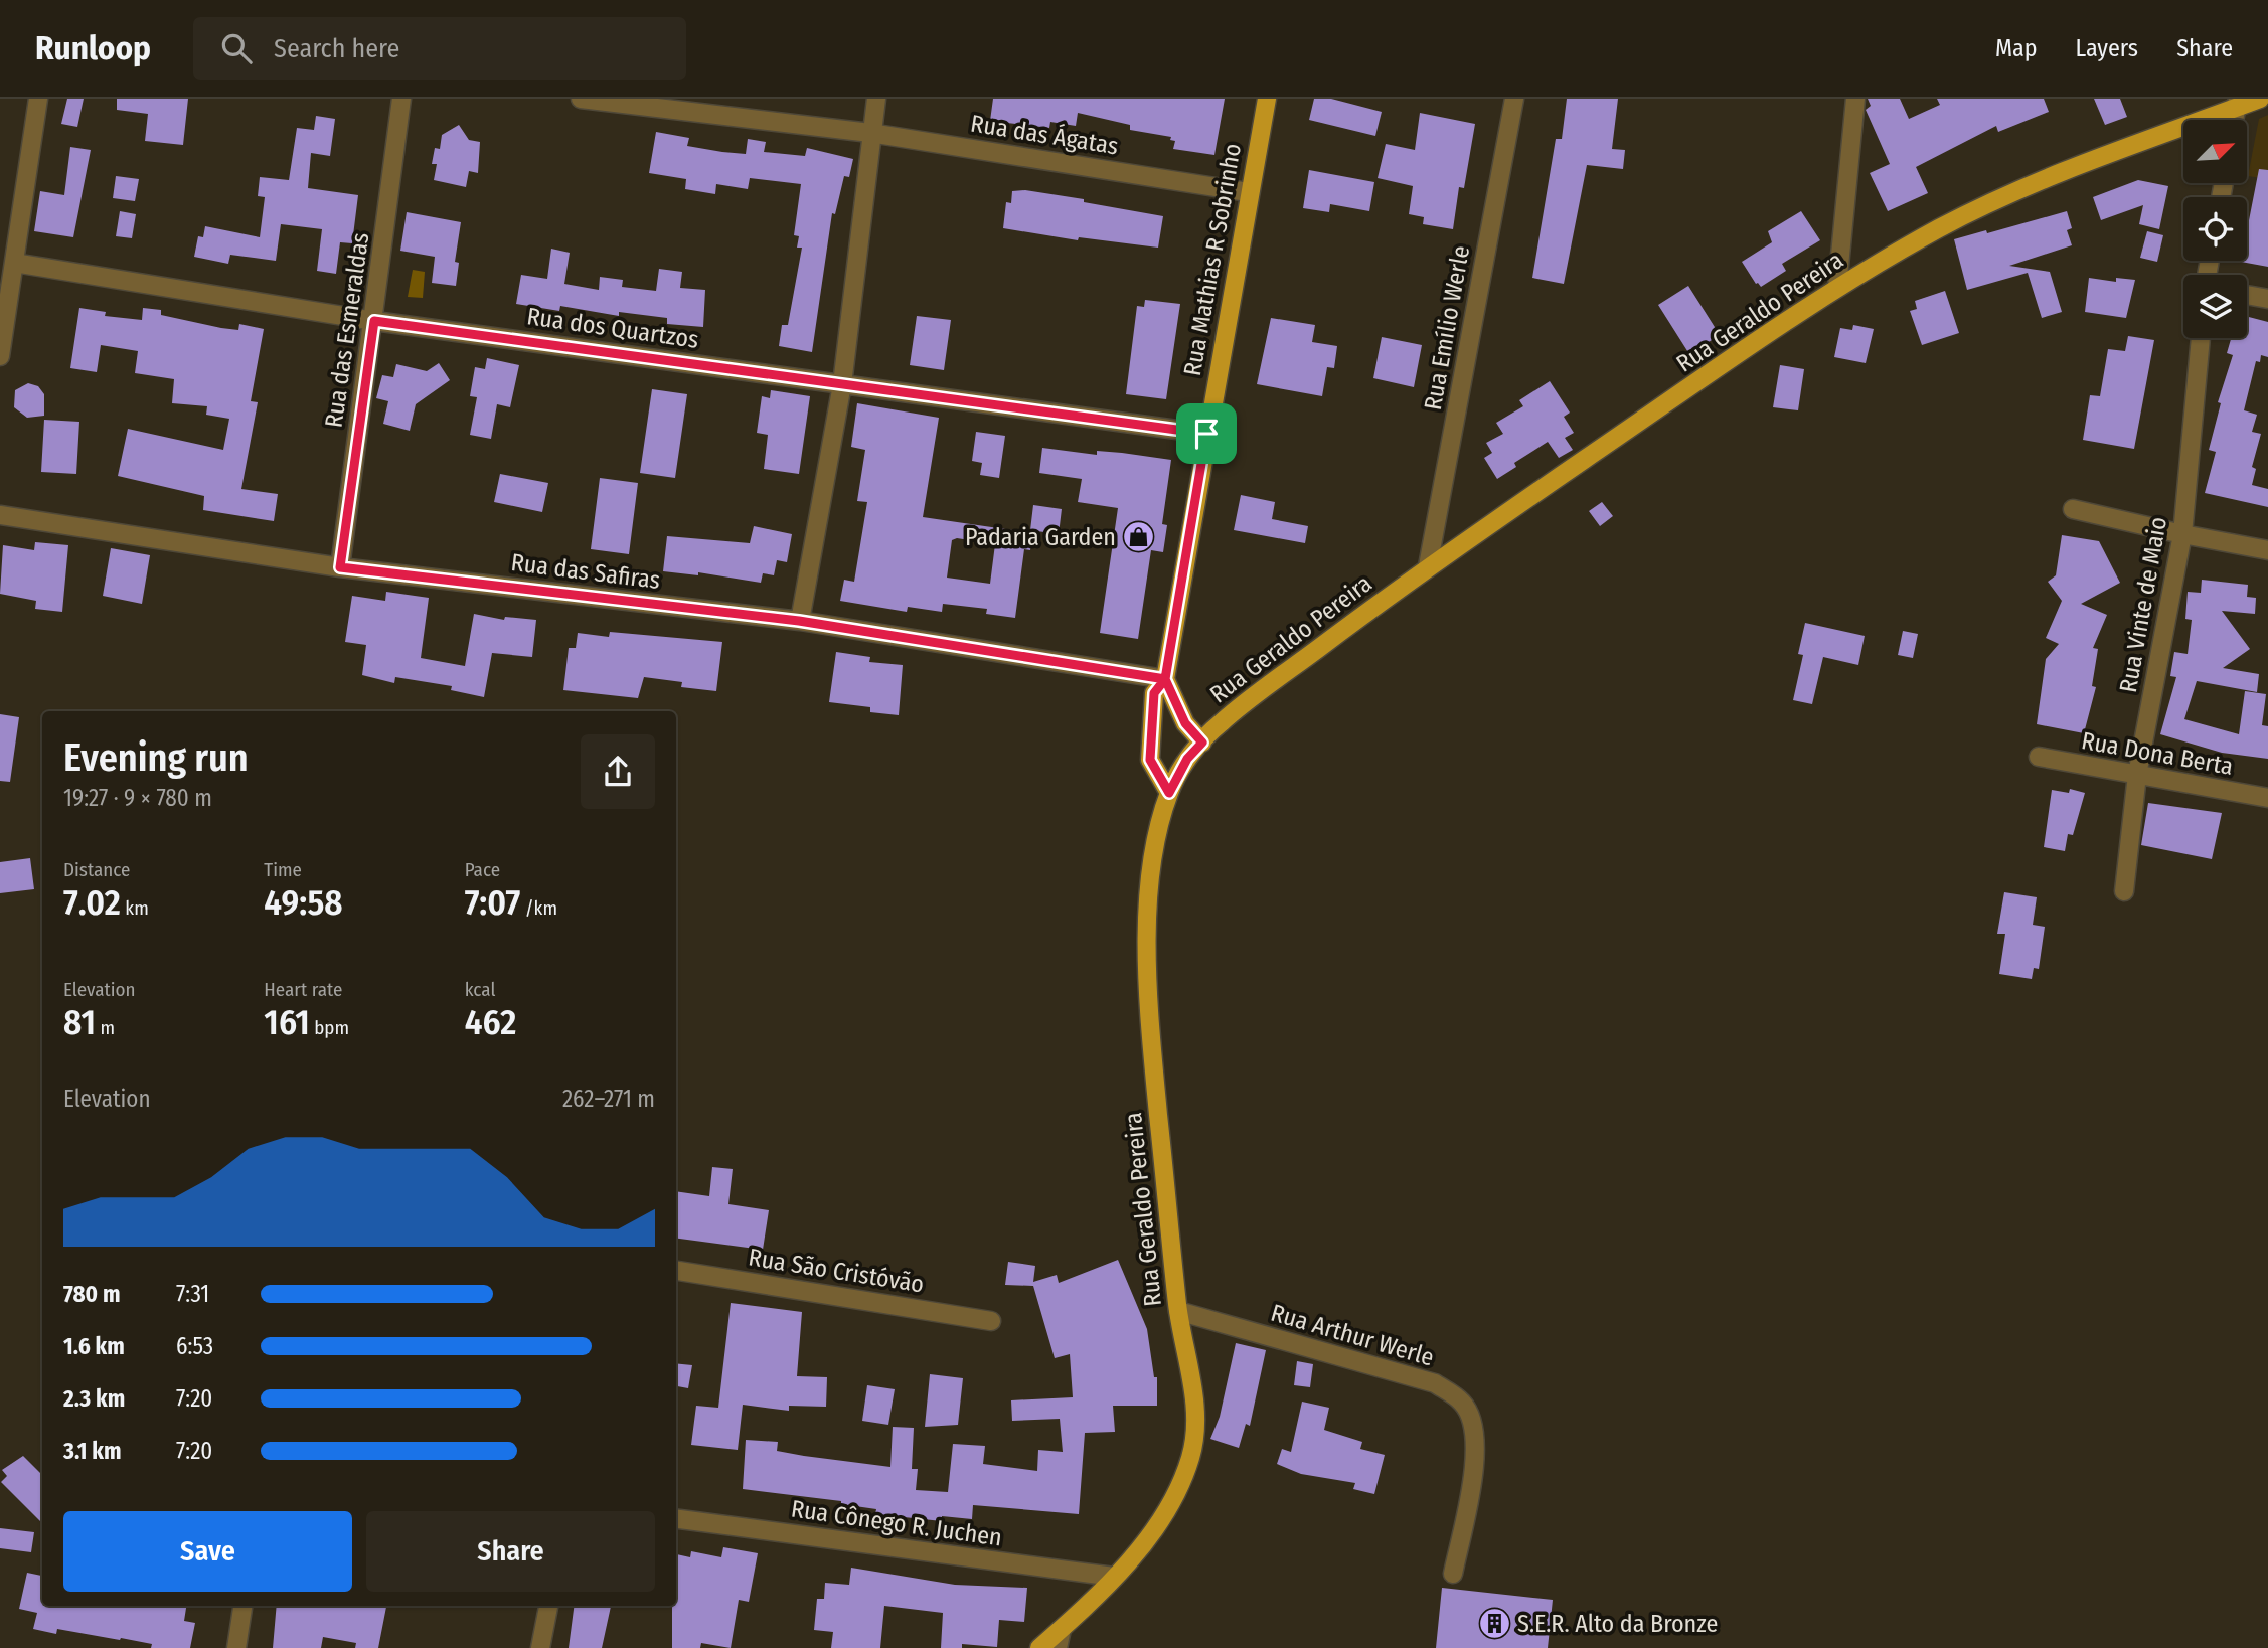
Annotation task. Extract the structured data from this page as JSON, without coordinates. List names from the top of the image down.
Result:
{
  "streets": {
    "main road": ["Rua Mathias R Sobrinho", "Rua Geraldo Pereira"],
    "street": [
      "Rua das Ágatas",
      "Rua dos Quartzos",
      "Rua Emílio Werle",
      "Rua das Esmeraldas",
      "Rua das Safiras",
      "Rua Vinte de Maio",
      "Rua Dona Berta",
      "Rua São Cristóvão",
      "Rua Arthur Werle",
      "Rua Cônego R. Juchen"
    ]
  },
  "crossings": [
    ["Rua das Ágatas", "Rua Mathias R Sobrinho"],
    ["Rua Mathias R Sobrinho", "Rua Geraldo Pereira"],
    ["Rua Mathias R Sobrinho", "Rua dos Quartzos"],
    ["Rua Mathias R Sobrinho", "Rua das Safiras"],
    ["Rua Geraldo Pereira", "Rua Emílio Werle"],
    ["Rua Geraldo Pereira", "Rua Arthur Werle"],
    ["Rua Geraldo Pereira", "Rua Cônego R. Juchen"],
    ["Rua dos Quartzos", "Rua das Esmeraldas"],
    ["Rua das Esmeraldas", "Rua das Safiras"],
    ["Rua Vinte de Maio", "Rua Dona Berta"]
  ],
  "places": {
    "shop": ["Padaria Garden"],
    "building": ["S.E.R. Alto da Bronze"]
  },
  "north": "top right",
  "page": {
    "header": "Runloop",
    "search": "Search here",
    "nav": ["Map", "Layers", "Share"],
    "heading": ["Evening run", "19:27 · 9 × 780 m"],
    "stats": [
      ["Distance", "7.02 km"],
      ["Time", "49:58"],
      ["Pace", "7:07 /km"],
      ["Elevation", "81 m"],
      ["Heart rate", "161 bpm"],
      ["kcal", "462"]
    ],
    "chart": ["Elevation", "262–271 m"],
    "list": [
      {
        "name": "780 m",
        "note": "7:31"
      },
      {
        "name": "1.6 km",
        "note": "6:53"
      },
      {
        "name": "2.3 km",
        "note": "7:20"
      },
      {
        "name": "3.1 km",
        "note": "7:20"
      }
    ],
    "buttons": ["Save", "Share"]
  }
}
